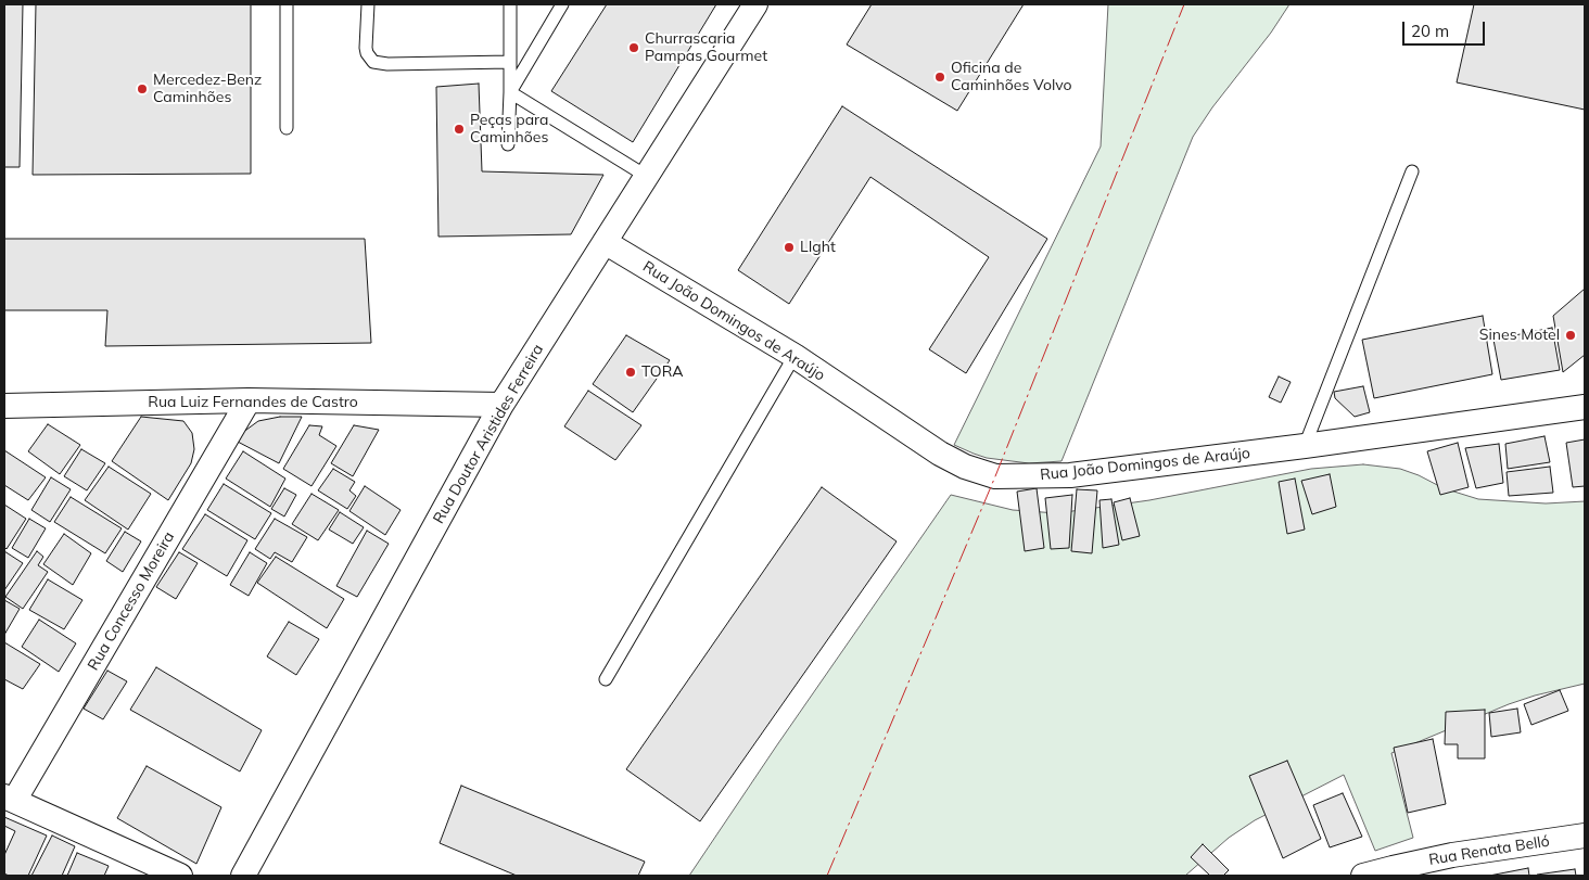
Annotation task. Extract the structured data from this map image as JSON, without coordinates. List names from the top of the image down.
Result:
{
  "streets": {
    "street": [
      "Rua João Domingos de Araújo",
      "Rua Luiz Fernandes de Castro",
      "Rua Doutor Aristides Ferreira",
      "Rua Concesso Moreira",
      "Rua Renata Belló"
    ]
  },
  "crossings": [
    ["Rua João Domingos de Araújo", "Rua Doutor Aristides Ferreira"],
    ["Rua Luiz Fernandes de Castro", "Rua Doutor Aristides Ferreira"],
    ["Rua Luiz Fernandes de Castro", "Rua Concesso Moreira"]
  ],
  "places": [
    "Churrascaria Pampas Gourmet",
    "Oficina de Caminhões Volvo",
    "Mercedez-Benz Caminhões",
    "Peças para Caminhões",
    "LIght",
    "Sines Motel",
    "TORA"
  ],
  "scale_bar": "20 m"
}
